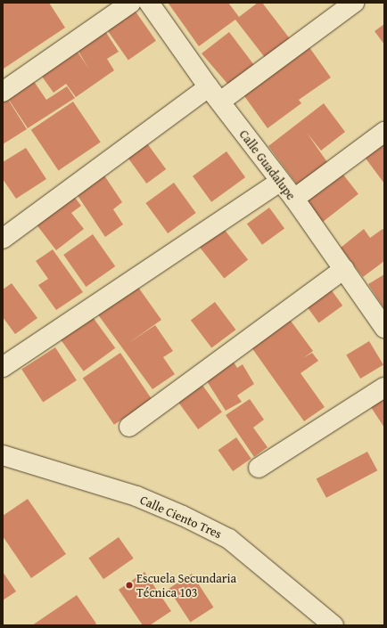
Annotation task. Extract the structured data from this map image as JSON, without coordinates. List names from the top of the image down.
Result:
{
  "streets": {
    "street": ["Calle Guadalupe", "Calle Ciento Tres"]
  },
  "places": ["Escuela Secundaria Técnica 103"]
}
